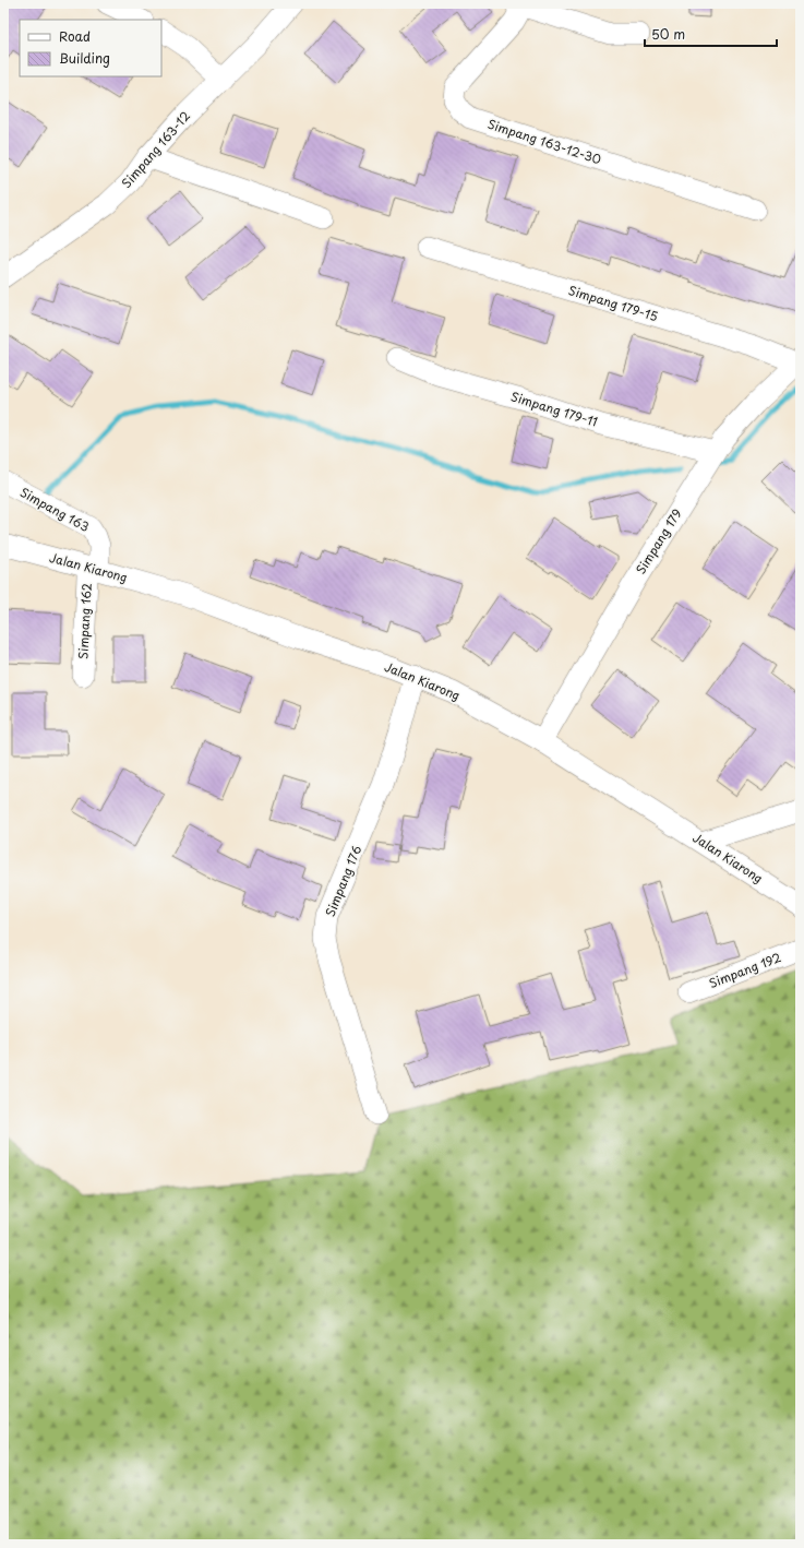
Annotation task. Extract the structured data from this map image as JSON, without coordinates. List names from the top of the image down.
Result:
{
  "streets": {
    "street": [
      "Simpang 163-12-30",
      "Simpang 163-12",
      "Simpang 179-15",
      "Simpang 179-11",
      "Simpang 163",
      "Simpang 179",
      "Jalan Kiarong",
      "Simpang 162",
      "Simpang 176",
      "Simpang 192"
    ]
  },
  "crossings": [
    ["Simpang 179-15", "Simpang 179"],
    ["Simpang 179-11", "Simpang 179"],
    ["Simpang 163", "Jalan Kiarong"],
    ["Simpang 163", "Simpang 162"],
    ["Simpang 179", "Jalan Kiarong"],
    ["Jalan Kiarong", "Simpang 162"],
    ["Jalan Kiarong", "Simpang 176"]
  ],
  "legend": ["Road", "Building"],
  "scale_bar": "50 m"
}
